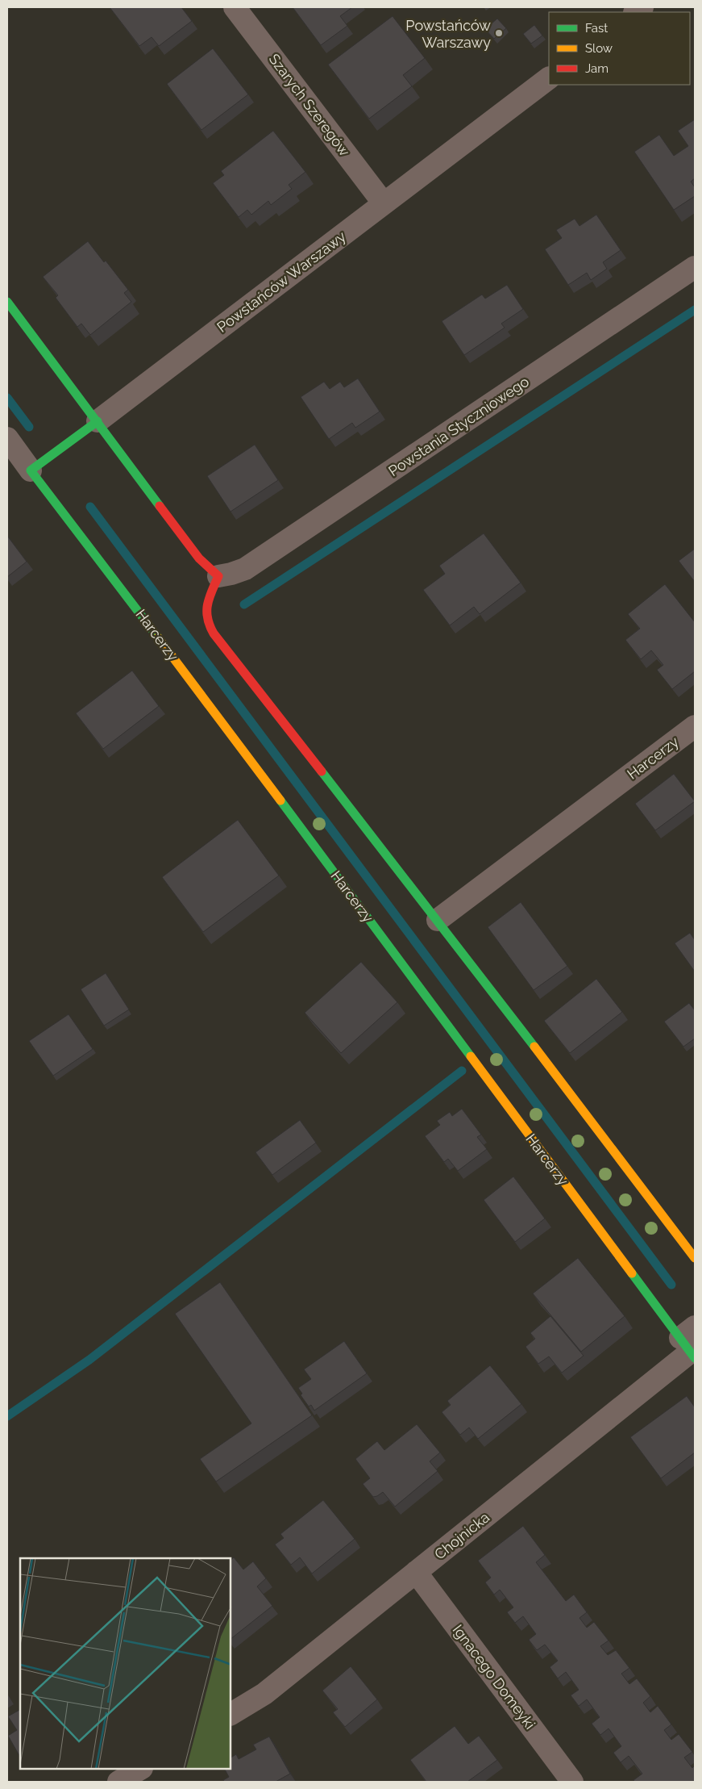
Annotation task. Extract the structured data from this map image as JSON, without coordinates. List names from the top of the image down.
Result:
{
  "streets": {
    "street": [
      "Szarych Szeregów",
      "Powstańców Warszawy",
      "Powstania Styczniowego",
      "Harcerzy",
      "Chojnicka",
      "Ignacego Domeyki"
    ]
  },
  "crossings": [
    ["Szarych Szeregów", "Powstańców Warszawy"],
    ["Powstańców Warszawy", "Harcerzy"],
    ["Harcerzy", "Chojnicka"],
    ["Chojnicka", "Ignacego Domeyki"]
  ],
  "places": ["Powstańców Warszawy"],
  "legend": ["Fast", "Slow", "Jam"]
}
